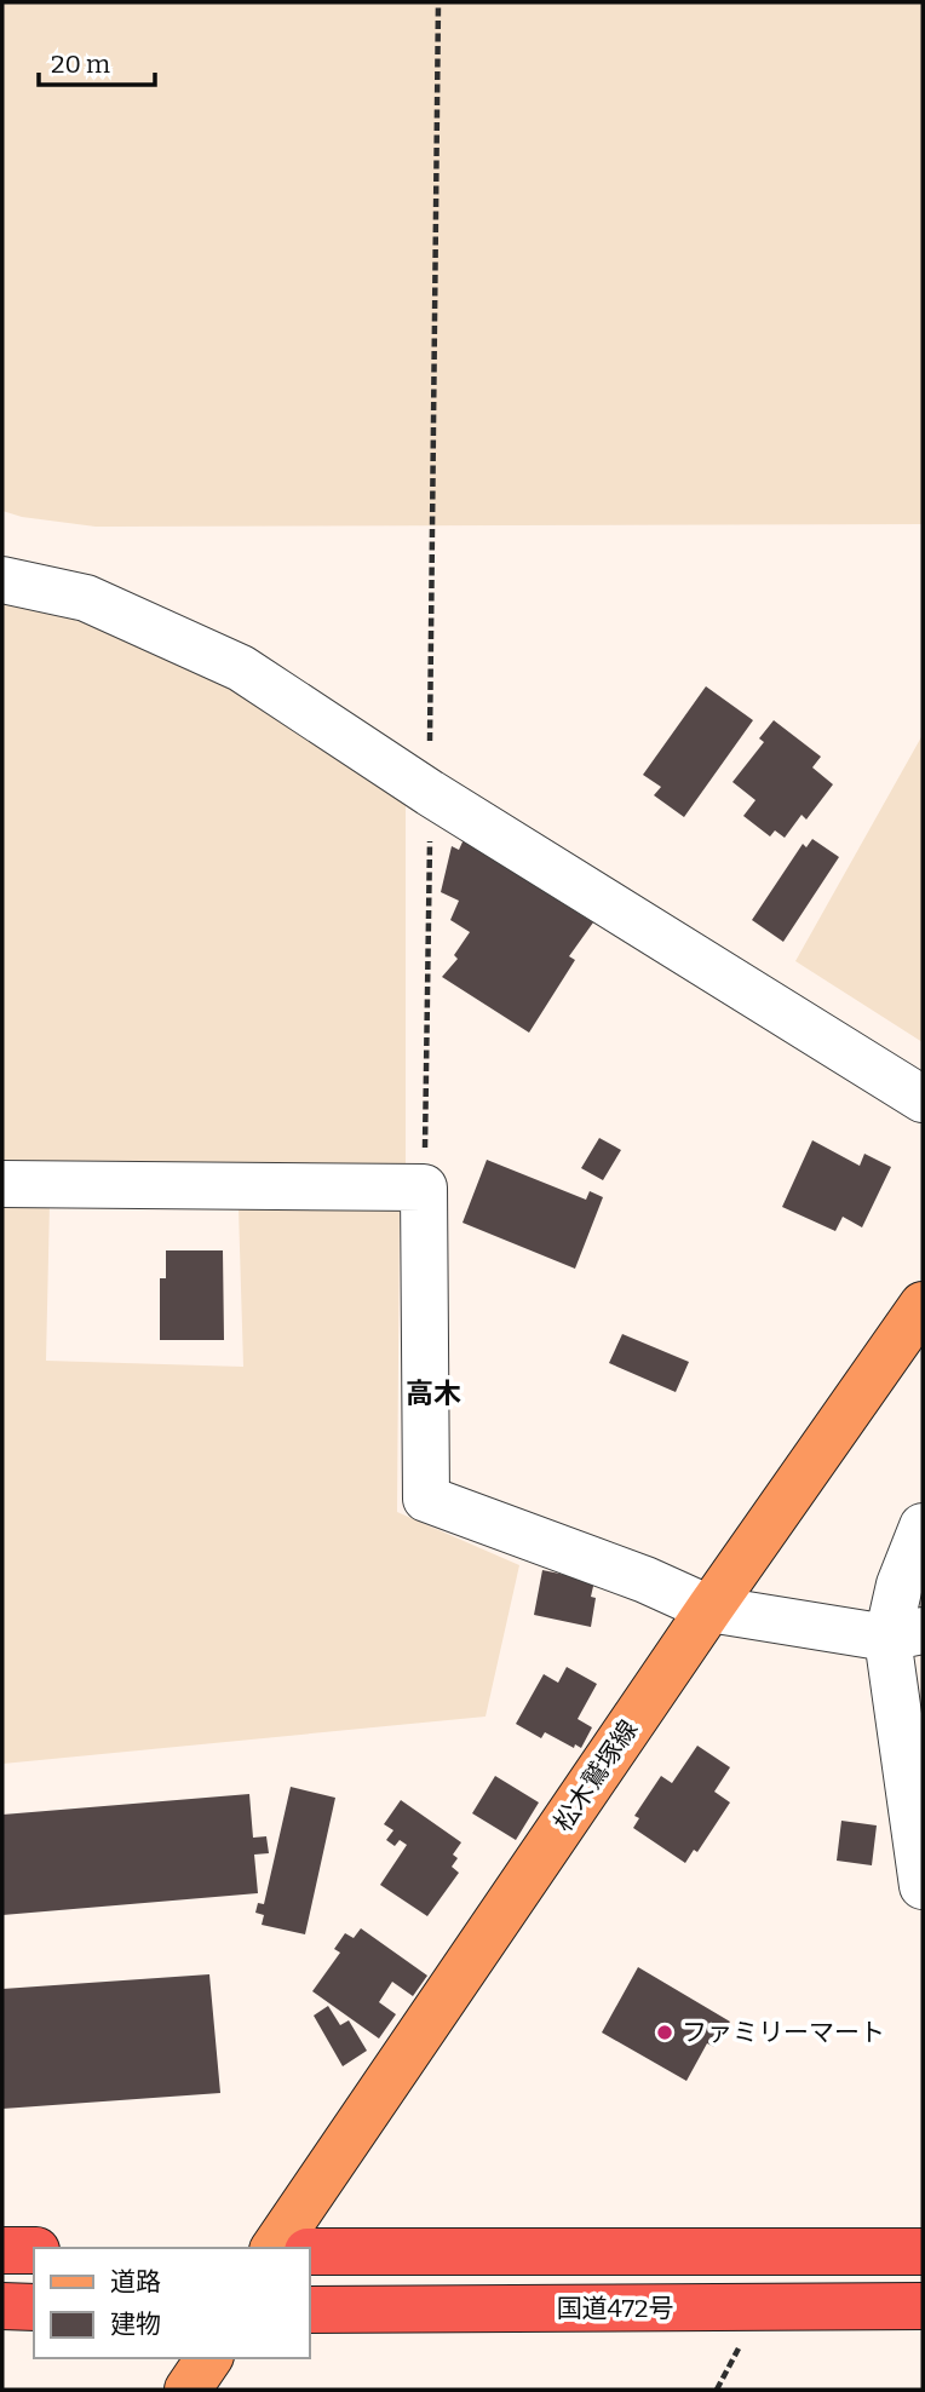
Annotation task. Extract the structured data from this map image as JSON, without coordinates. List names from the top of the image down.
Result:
{
  "streets": {
    "highway": ["国道472号"],
    "main road": ["松木鷲塚線"]
  },
  "districts": ["高木"],
  "places": ["ファミリーマート"],
  "legend": ["道路", "建物"],
  "scale_bar": "20 m"
}
